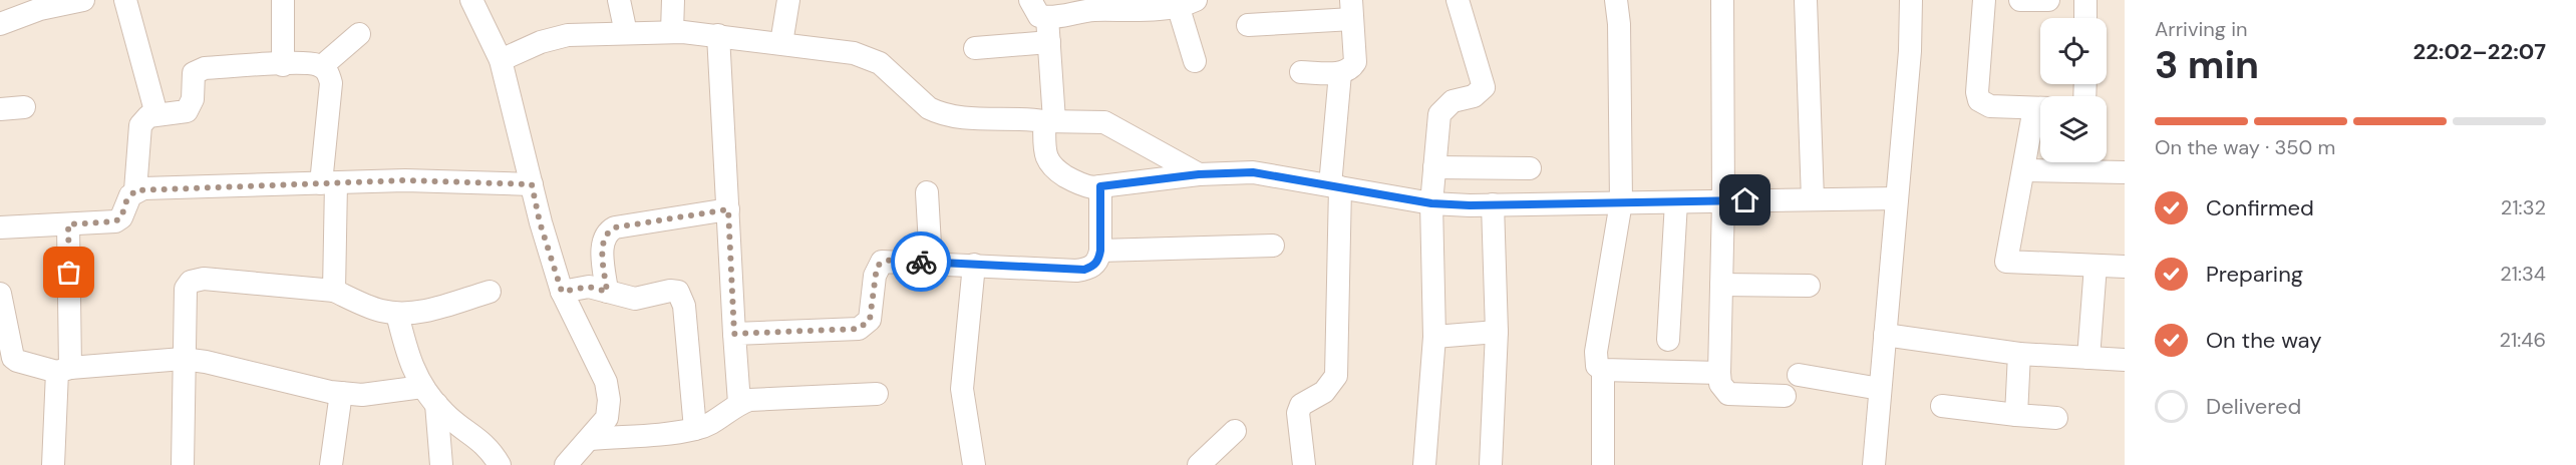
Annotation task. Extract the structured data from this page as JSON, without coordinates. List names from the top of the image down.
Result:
{
  "page": {
    "heading": ["3 min", "Arriving in", "22:02–22:07"],
    "bar": "On the way · 350 m",
    "list": [
      ["Confirmed", "21:32"],
      ["Preparing", "21:34"],
      ["On the way", "21:46"],
      "Delivered"
    ]
  }
}
